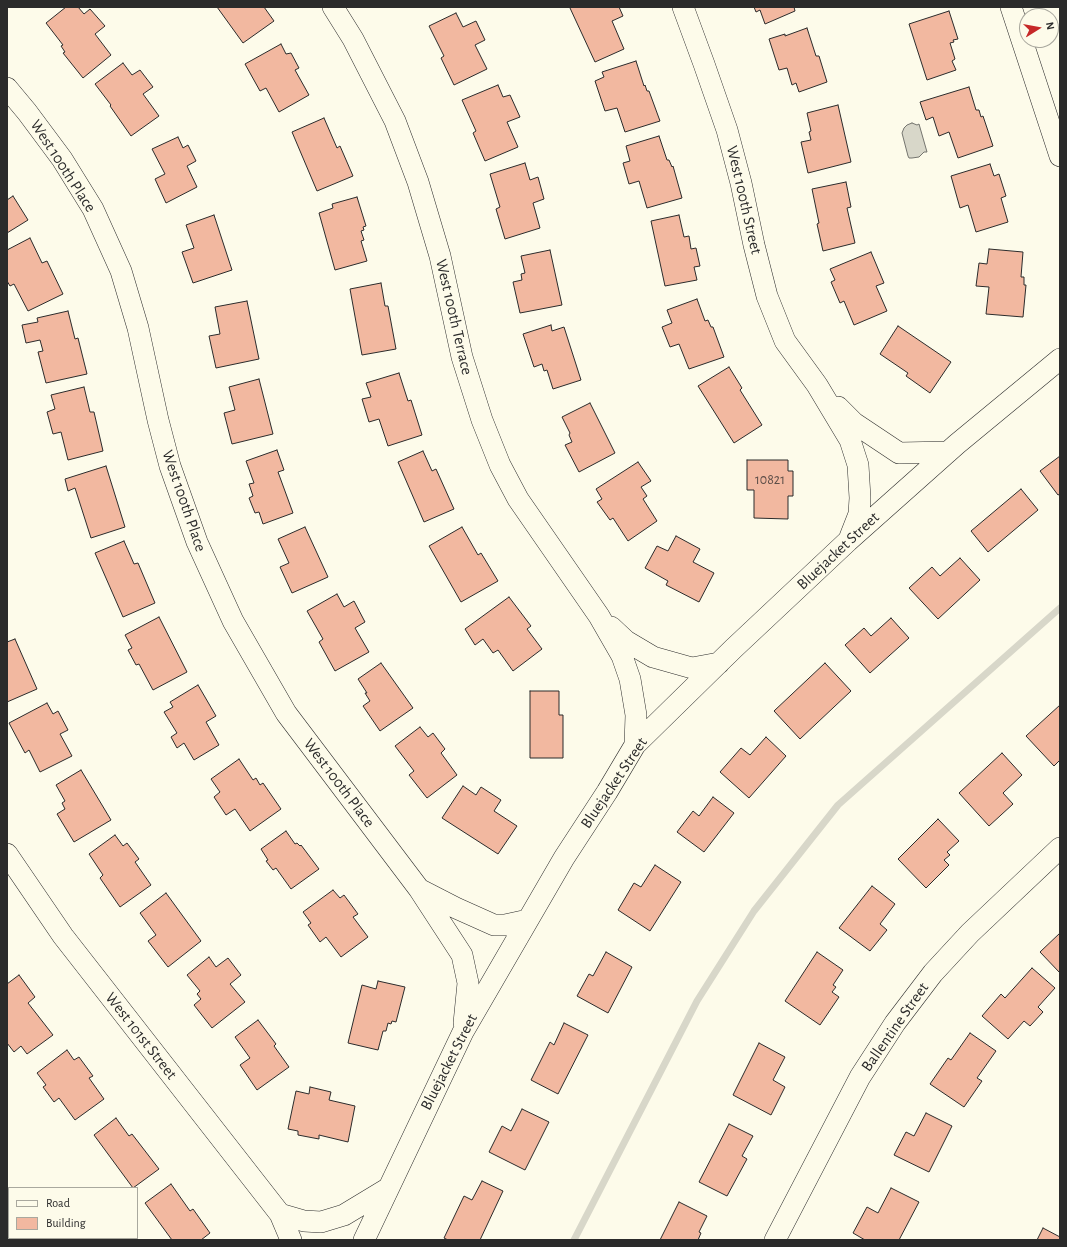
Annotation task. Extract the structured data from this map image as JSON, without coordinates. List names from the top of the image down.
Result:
{
  "streets": {
    "street": [
      "West 100th Place",
      "West 100th Street",
      "West 100th Terrace",
      "Bluejacket Street",
      "Ballentine Street",
      "West 101st Street"
    ]
  },
  "crossings": [
    ["West 100th Place", "Bluejacket Street"],
    ["West 100th Street", "Bluejacket Street"],
    ["West 100th Terrace", "Bluejacket Street"]
  ],
  "house_numbers": ["10821"],
  "legend": ["Road", "Building"],
  "north": "right"
}
